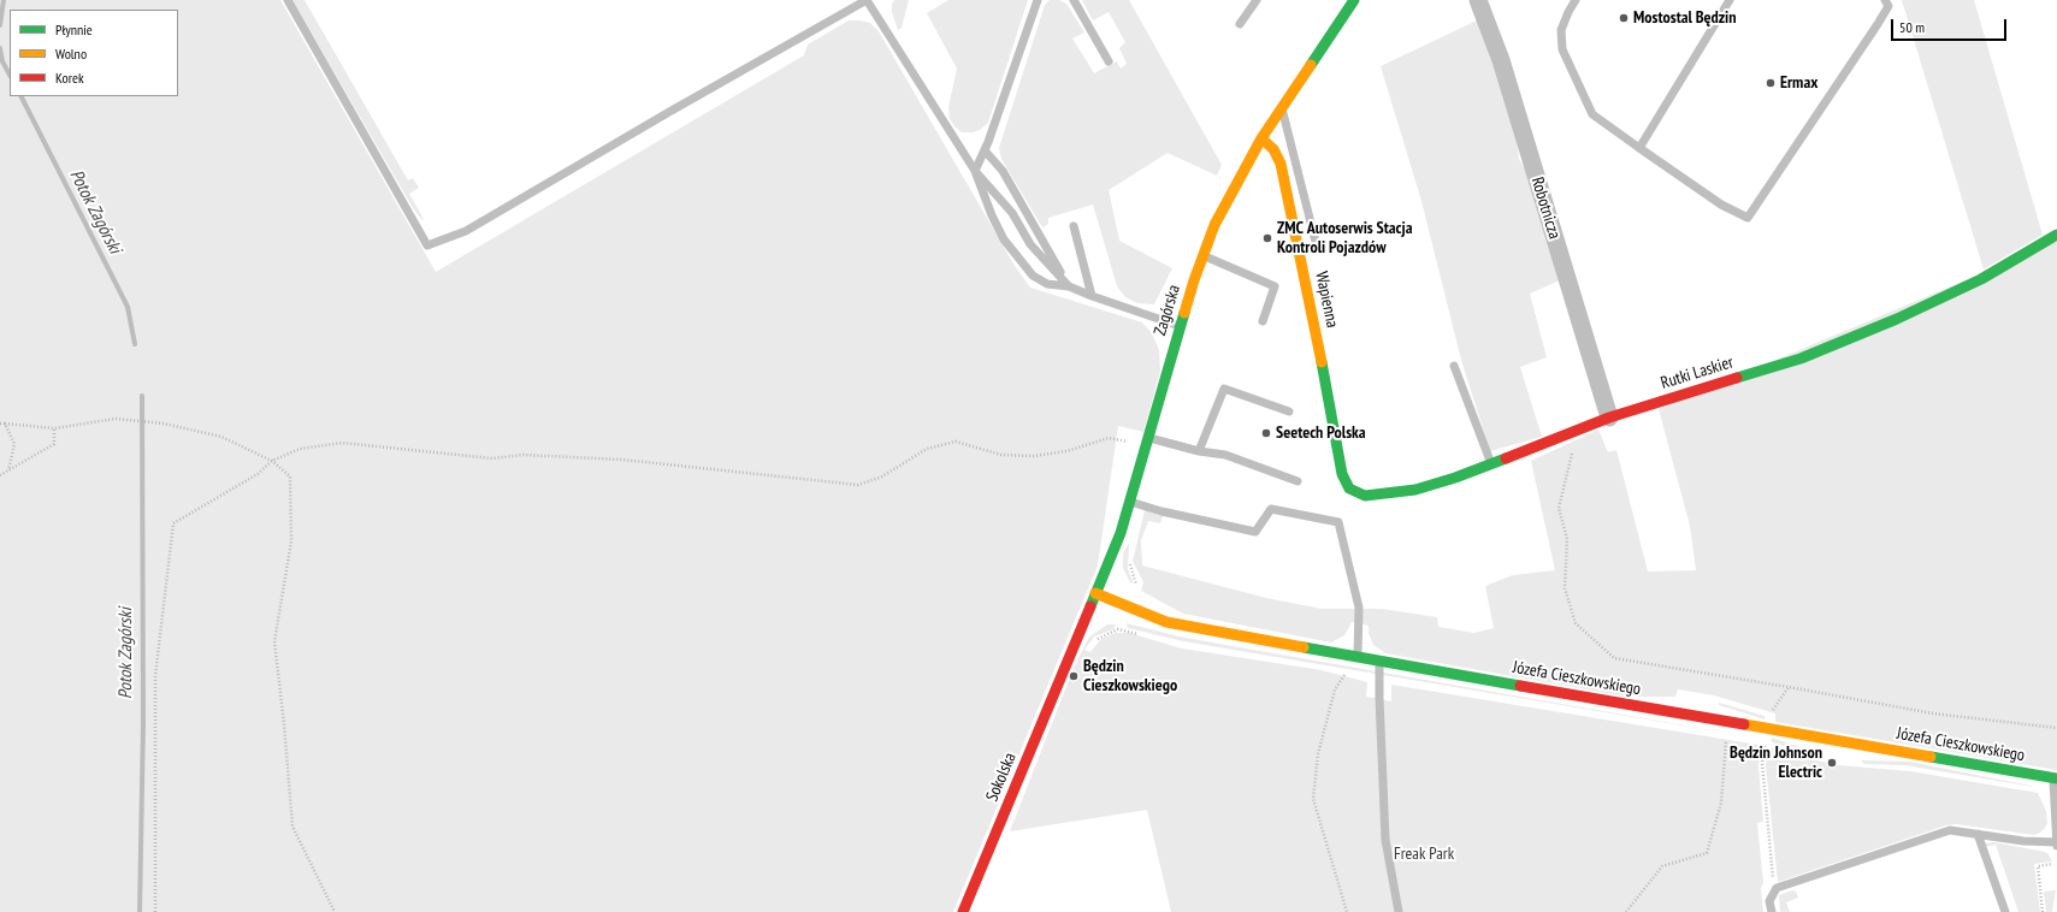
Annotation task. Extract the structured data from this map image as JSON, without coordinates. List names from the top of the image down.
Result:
{
  "streets": {
    "street": [
      "Robotnicza",
      "Wapienna",
      "Zagórska",
      "Rutki Laskier",
      "Józefa Cieszkowskiego",
      "Sokolska"
    ]
  },
  "crossings": [
    ["Robotnicza", "Rutki Laskier"],
    ["Wapienna", "Zagórska"],
    ["Wapienna", "Rutki Laskier"],
    ["Zagórska", "Józefa Cieszkowskiego"],
    ["Zagórska", "Sokolska"]
  ],
  "water": ["Potok Zagórski"],
  "parks": ["Freak Park"],
  "places": [
    "Mostostal Będzin",
    "Ermax",
    "ZMC Autoserwis Stacja Kontroli Pojazdów",
    "Seetech Polska",
    "Będzin Cieszkowskiego",
    "Będzin Johnson Electric"
  ],
  "legend": ["Płynnie", "Wolno", "Korek"],
  "scale_bar": "50 m"
}
